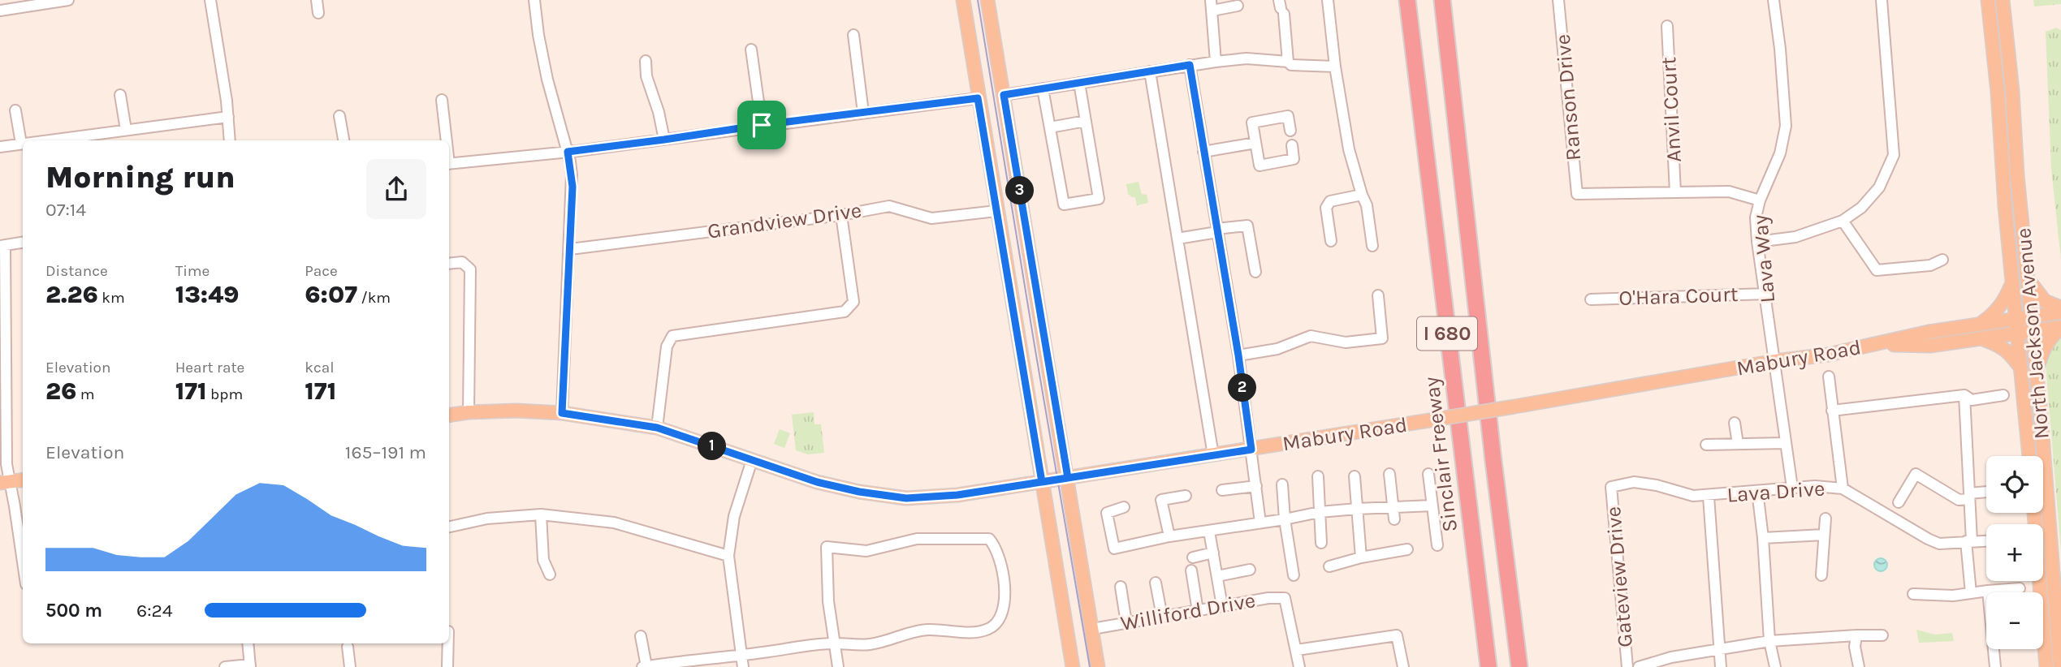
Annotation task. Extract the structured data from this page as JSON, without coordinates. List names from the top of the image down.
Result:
{
  "streets": {
    "highway": ["I 680", "Sinclair Freeway"],
    "main road": ["North Jackson Avenue", "Mabury Road"],
    "street": [
      "Ranson Drive",
      "Anvil Court",
      "Grandview Drive",
      "Lava Way",
      "O'Hara Court",
      "Lava Drive",
      "Gateview Drive",
      "Williford Drive"
    ]
  },
  "crossings": [
    ["Ranson Drive", "Anvil Court"],
    ["Lava Way", "O'Hara Court"],
    ["Lava Way", "Mabury Road"],
    ["Lava Way", "Lava Drive"],
    ["North Jackson Avenue", "Mabury Road"],
    ["Lava Drive", "Gateview Drive"]
  ],
  "page": {
    "heading": ["Morning run", "07:14"],
    "pins": ["3", "2", "1"],
    "stats": [
      ["Distance", "2.26 km"],
      ["Time", "13:49"],
      ["Pace", "6:07 /km"],
      ["Elevation", "26 m"],
      ["Heart rate", "171 bpm"],
      ["kcal", "171"]
    ],
    "chart": ["Elevation", "165–191 m"],
    "map_buttons": ["+", "−"],
    "list": [
      {
        "name": "500 m",
        "note": "6:24"
      }
    ]
  }
}
